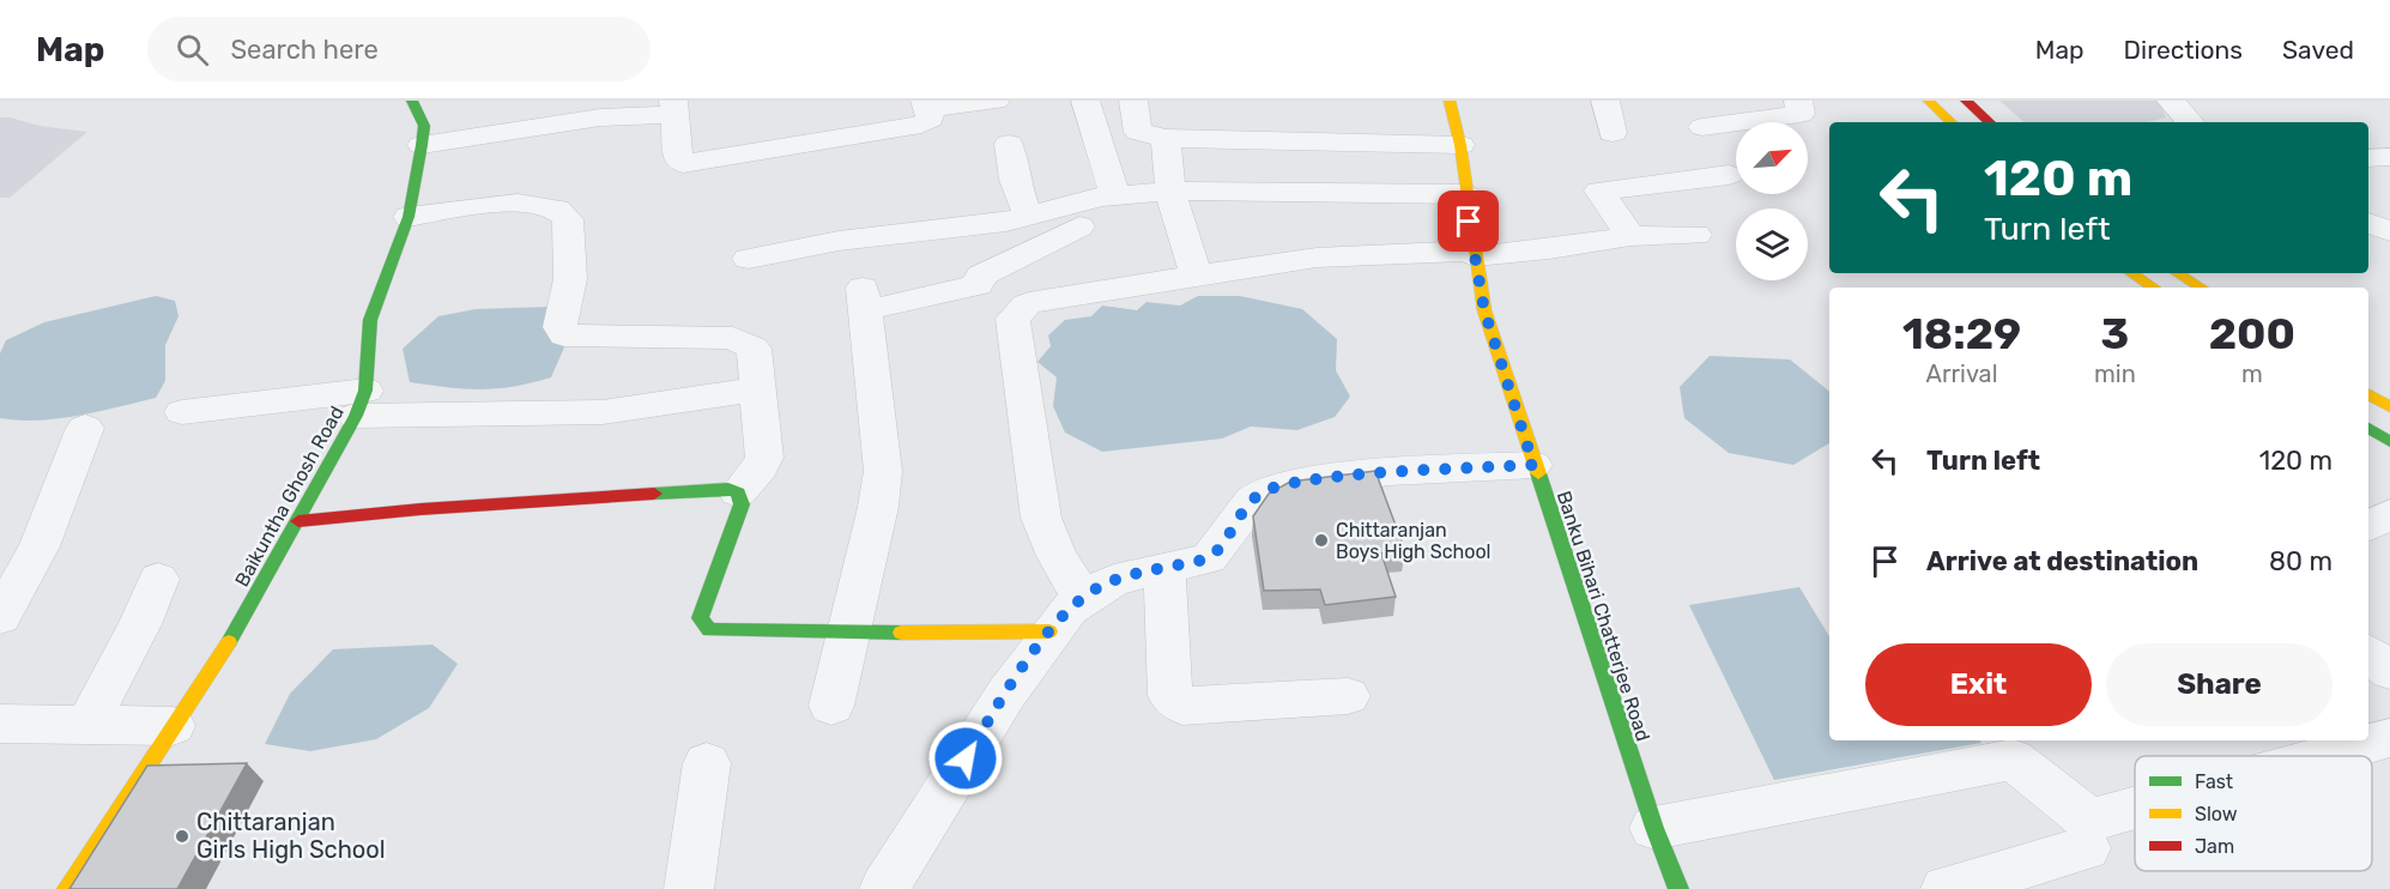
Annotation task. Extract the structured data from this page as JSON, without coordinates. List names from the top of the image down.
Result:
{
  "streets": {
    "street": ["Baikuntha Ghosh Road", "Banku Bihari Chatterjee Road"]
  },
  "places": ["Chittaranjan Boys High School", "Chittaranjan Girls High School"],
  "legend": ["Fast", "Slow", "Jam"],
  "north": "top right",
  "page": {
    "header": "Map",
    "search": "Search here",
    "nav": ["Map", "Directions", "Saved"],
    "turn": ["120 m", "Turn left"],
    "eta": [
      "18:29",
      "Arrival",
      "3",
      "min",
      "200",
      "m"
    ],
    "list": [
      {
        "name": "Turn left",
        "value": "120 m"
      },
      {
        "name": "Arrive at destination",
        "value": "80 m"
      }
    ],
    "buttons": ["Exit", "Share"]
  }
}
